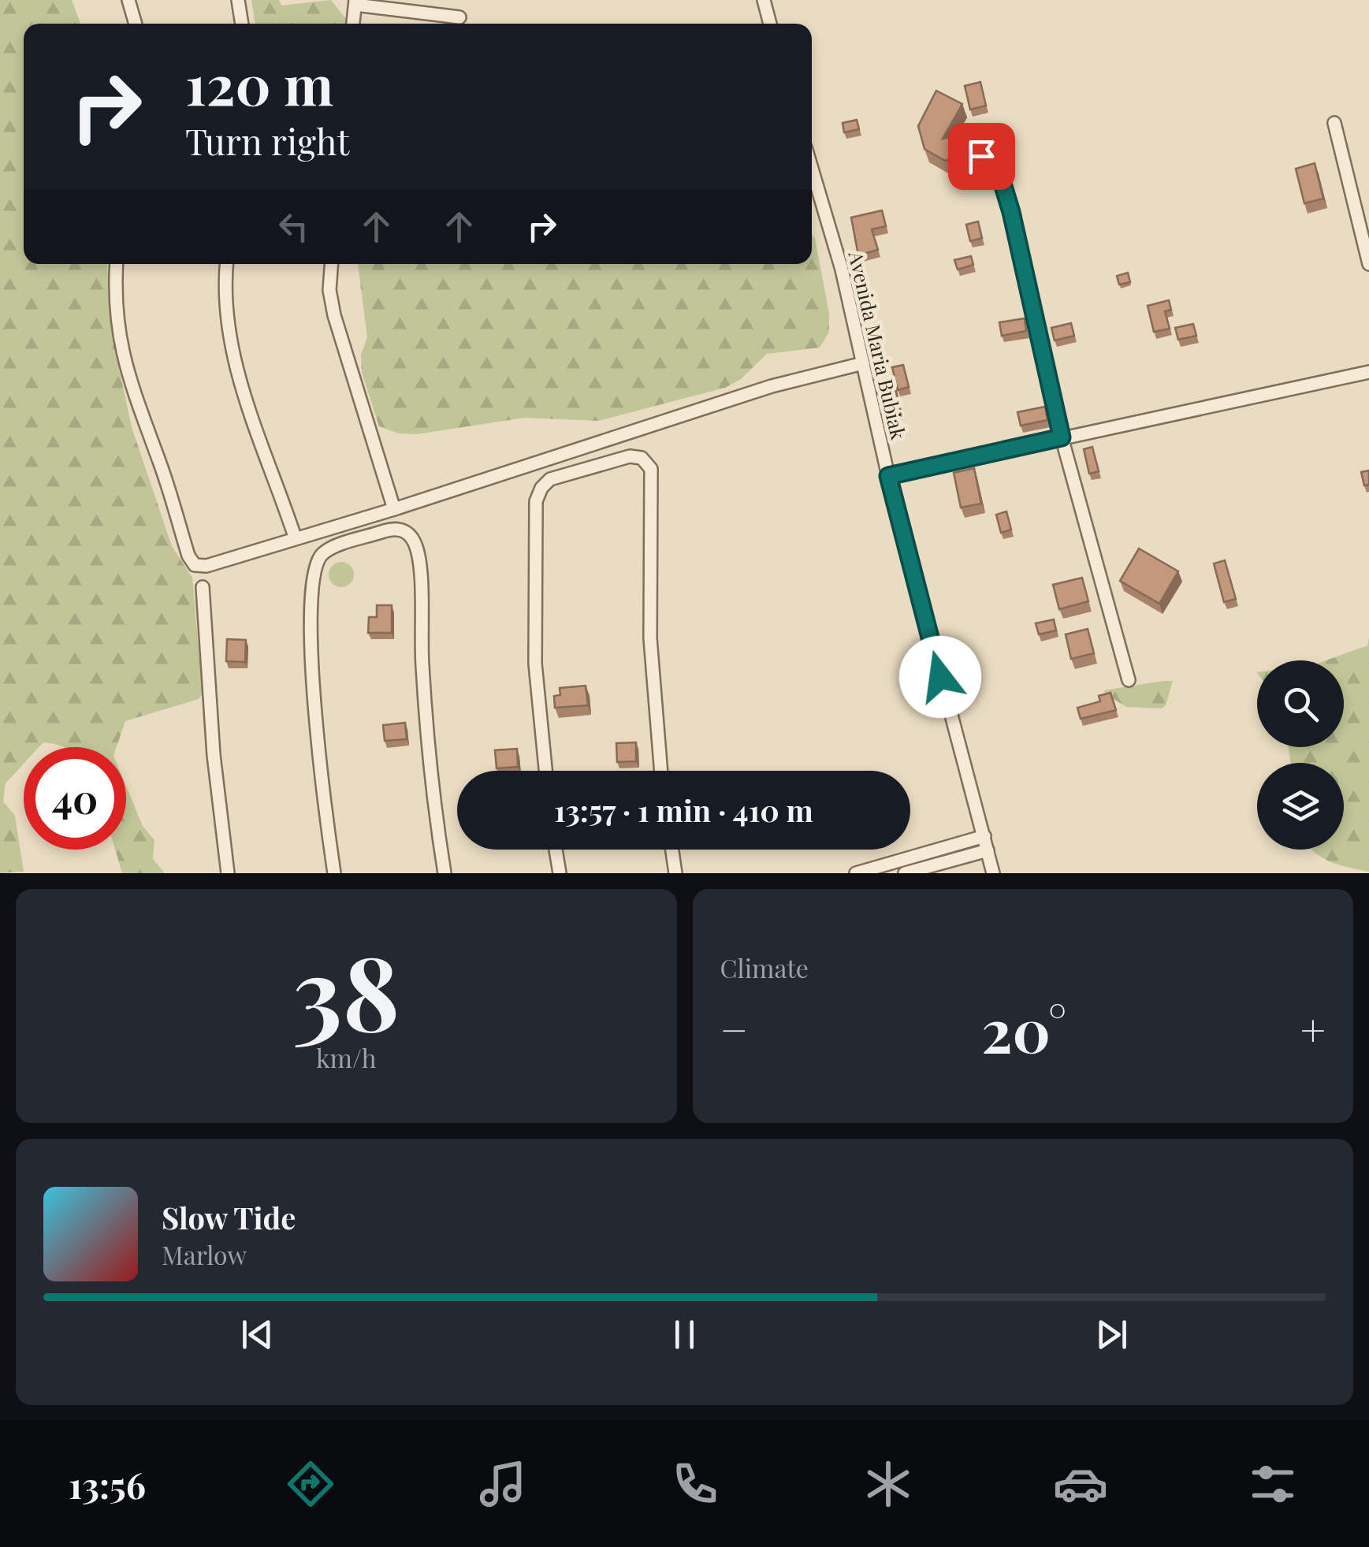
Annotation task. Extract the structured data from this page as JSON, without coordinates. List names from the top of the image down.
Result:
{
  "streets": {
    "street": ["Avenida Maria Bubiak"]
  },
  "page": {
    "turn": ["120 m", "Turn right"],
    "limit": "40",
    "trip": "13:57 · 1 min · 410 m",
    "tile": [
      ["38", "km/h"],
      "Climate"
    ],
    "heat": ["−", "20°", "+"],
    "song": ["Slow Tide", "Marlow"],
    "tabs": "13:56"
  }
}
